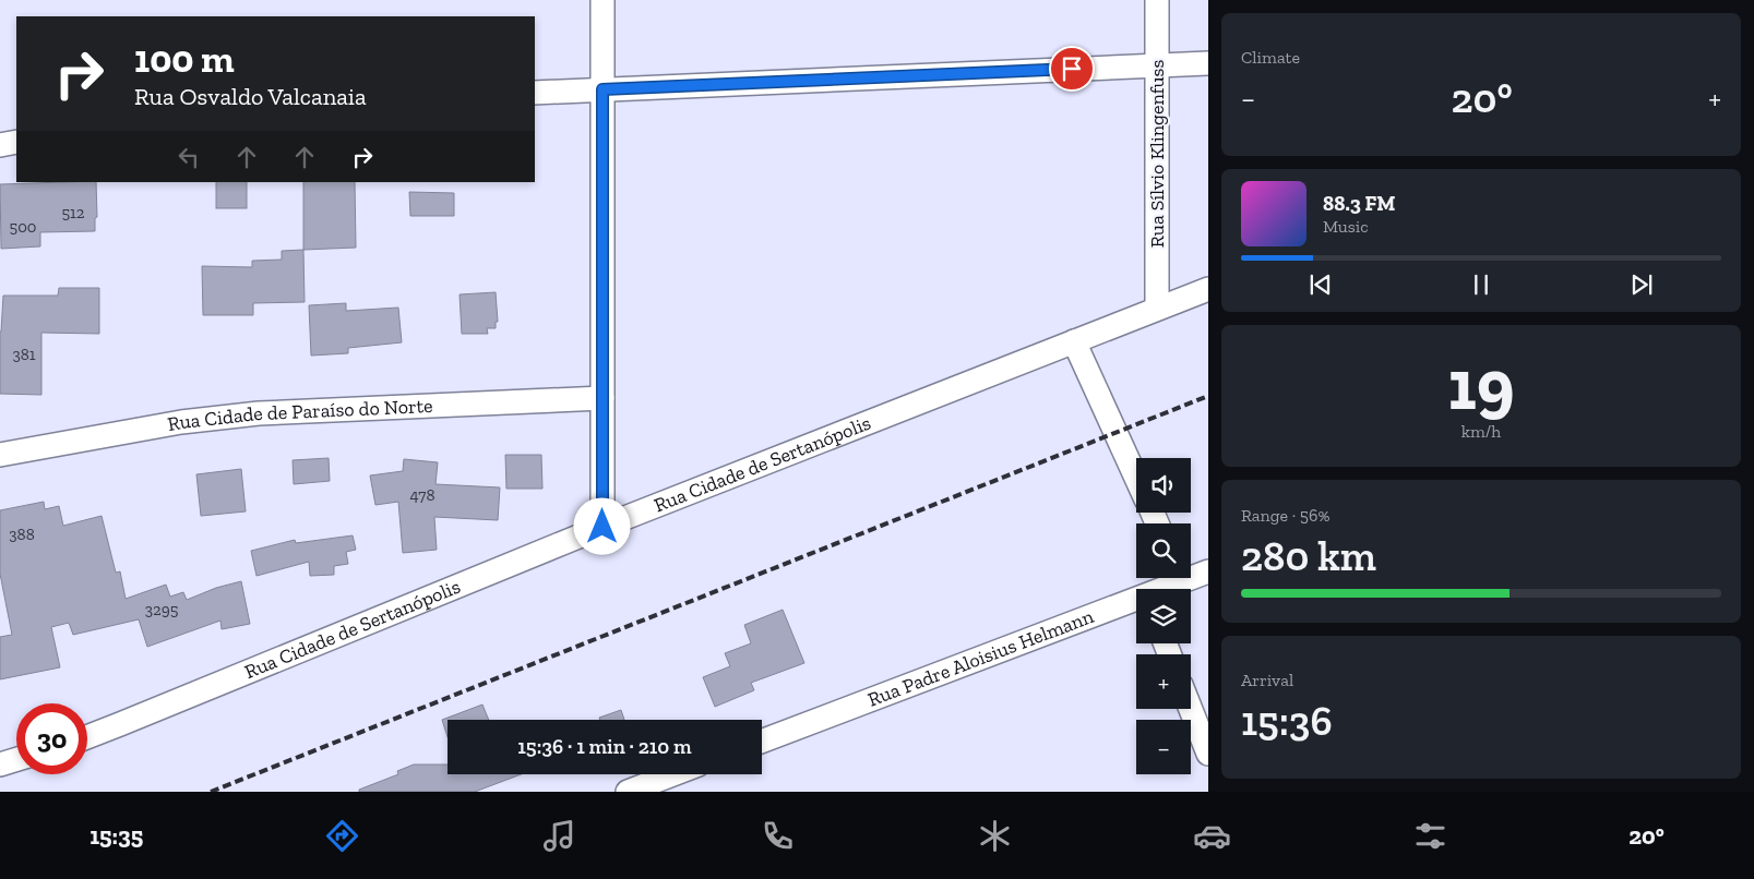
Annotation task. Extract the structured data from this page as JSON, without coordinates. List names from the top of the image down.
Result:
{
  "streets": {
    "street": [
      "Rua Sílvio Klingenfuss",
      "Rua Cidade de Paraíso do Norte",
      "Rua Cidade de Sertanópolis",
      "Rua Padre Aloisius Helmann"
    ]
  },
  "crossings": [
    ["Rua Sílvio Klingenfuss", "Rua Cidade de Sertanópolis"]
  ],
  "house_numbers": [
    "512",
    "500",
    "381",
    "478",
    "388",
    "3295"
  ],
  "page": {
    "tile": [
      "Climate",
      ["19", "km/h"],
      ["Range · 56%", "280 km"],
      ["Arrival", "15:36"]
    ],
    "turn": ["100 m", "Rua Osvaldo Valcanaia"],
    "heat": ["−", "20°", "+"],
    "song": ["88.3 FM", "Music"],
    "map_buttons": ["+", "−"],
    "limit": "30",
    "trip": "15:36 · 1 min · 210 m",
    "tabs": ["15:35", "20°"]
  }
}
